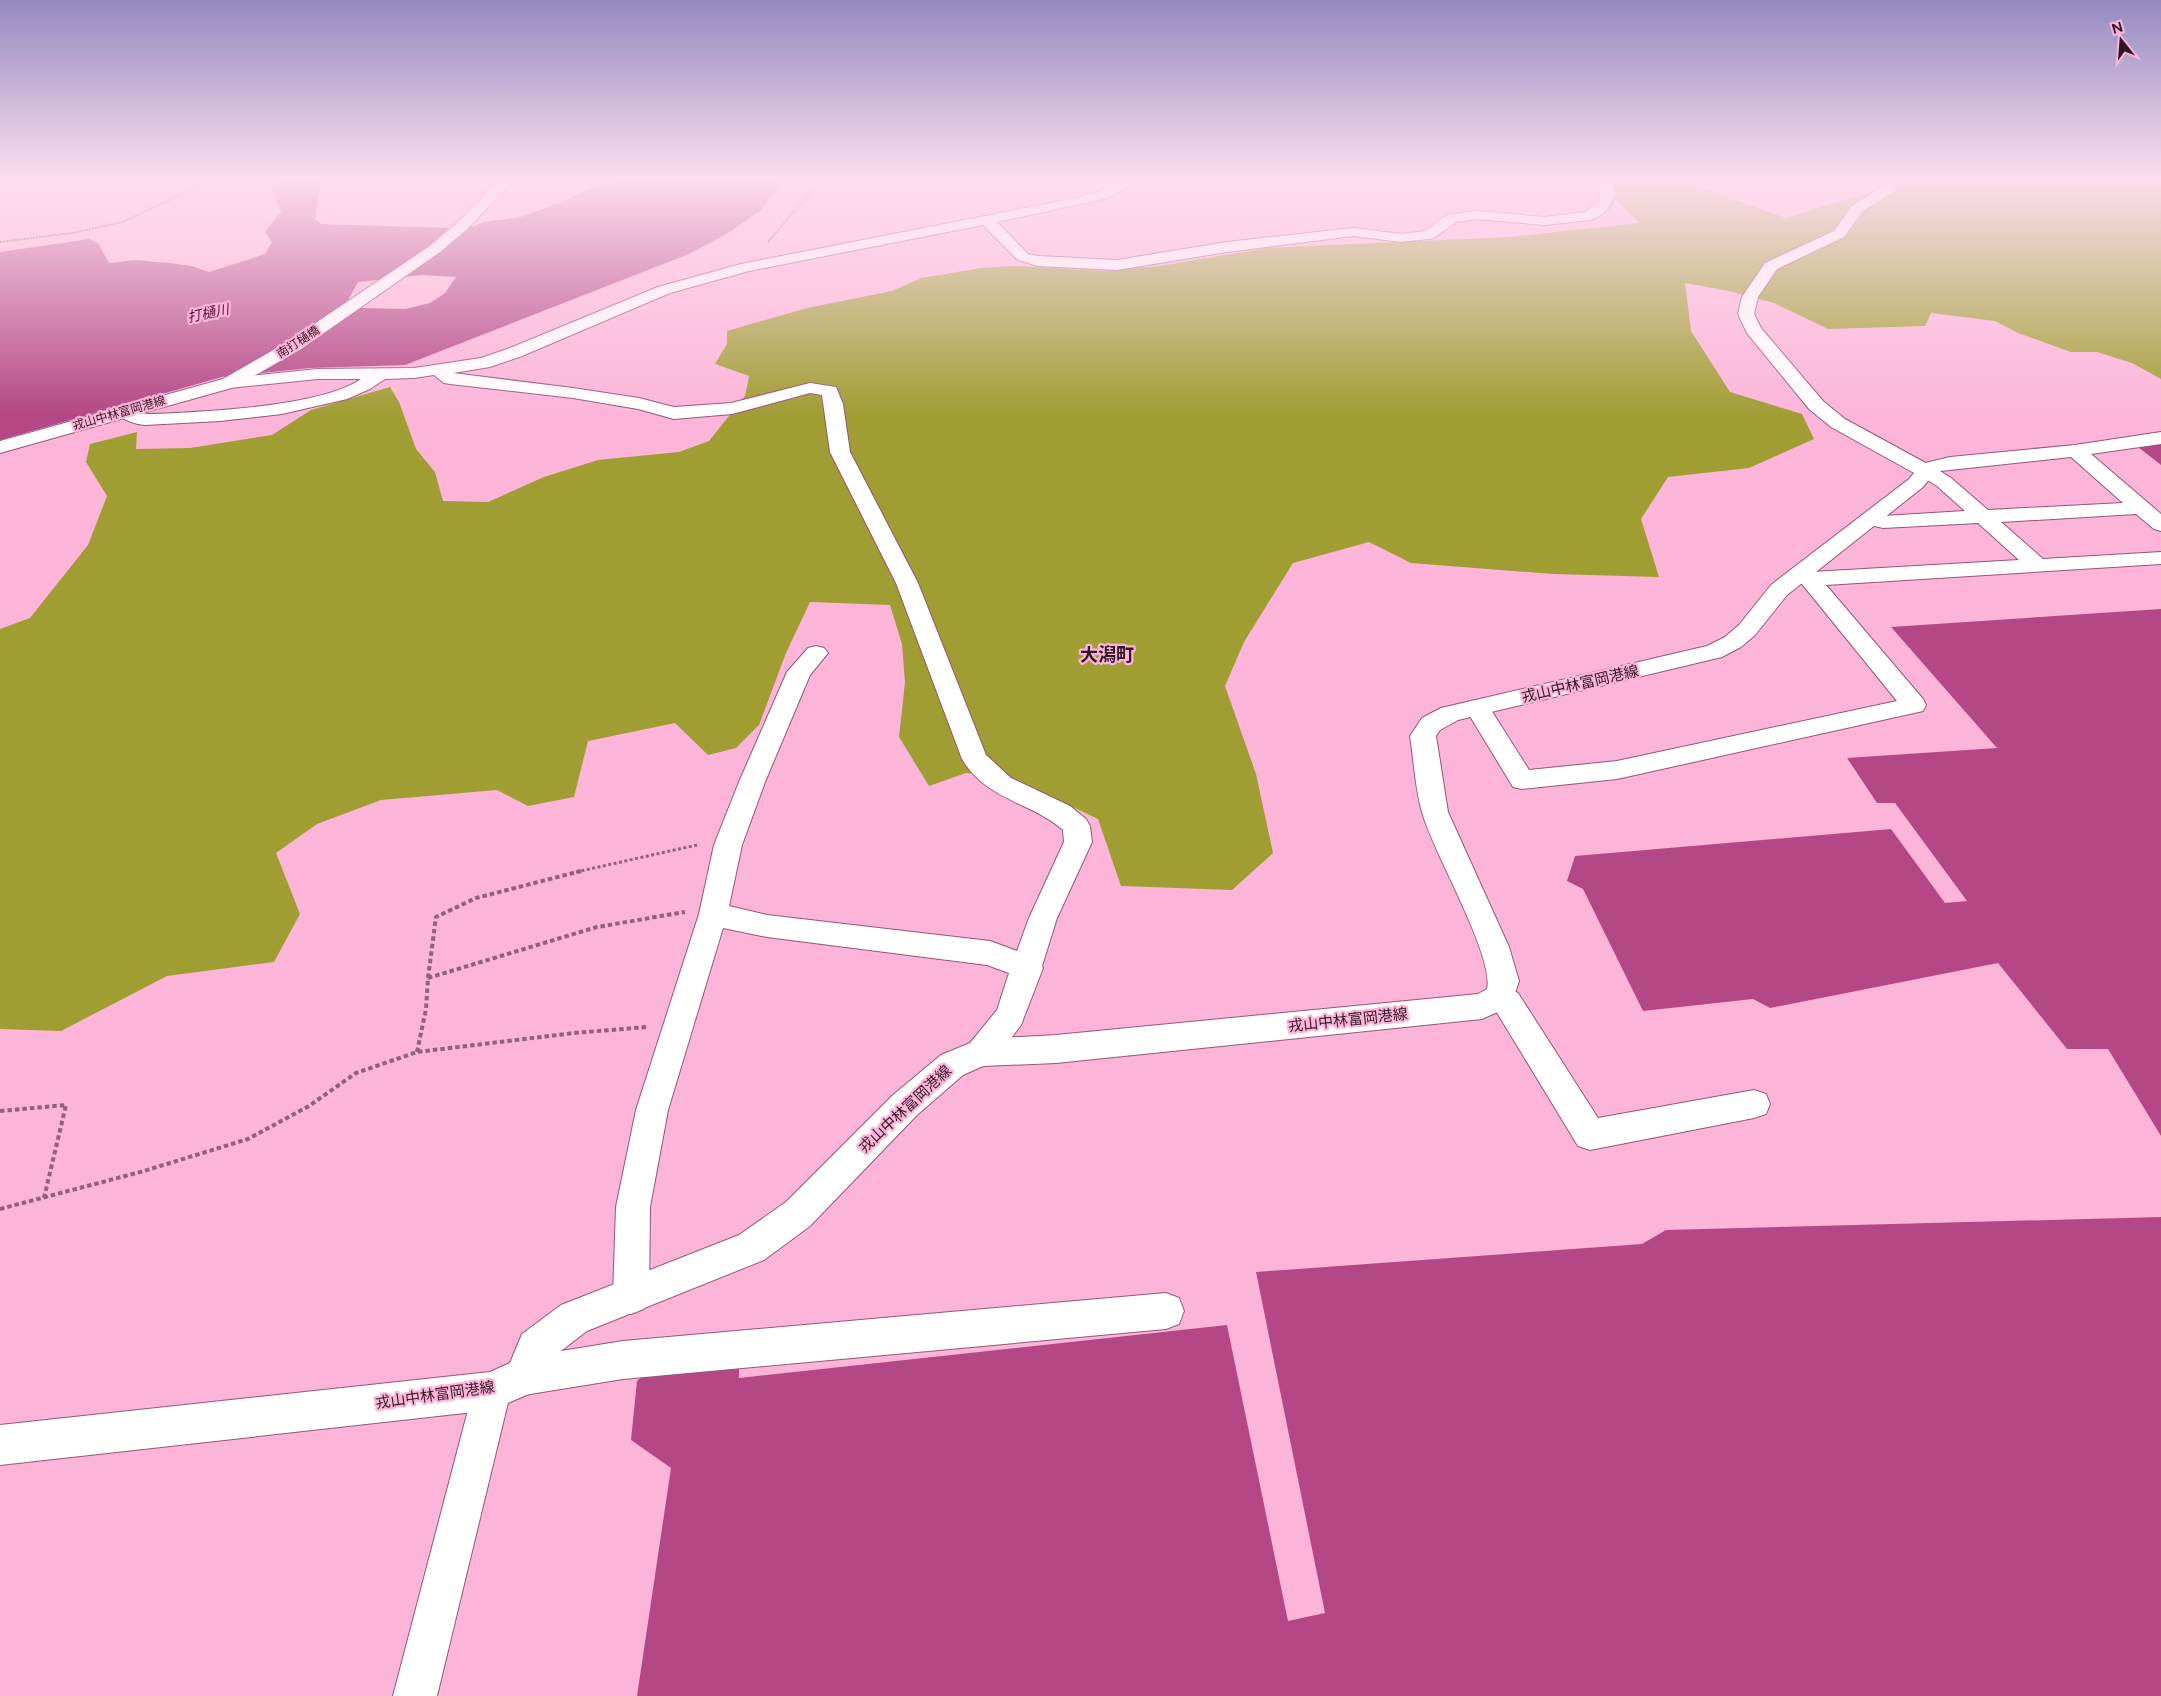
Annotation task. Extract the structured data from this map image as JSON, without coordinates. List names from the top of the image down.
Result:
{
  "streets": {
    "street": ["南打樋橋", "戎山中林富岡港線"]
  },
  "crossings": [
    ["南打樋橋", "戎山中林富岡港線"]
  ],
  "districts": ["大潟町"],
  "water": ["打樋川"],
  "north": "top"
}
